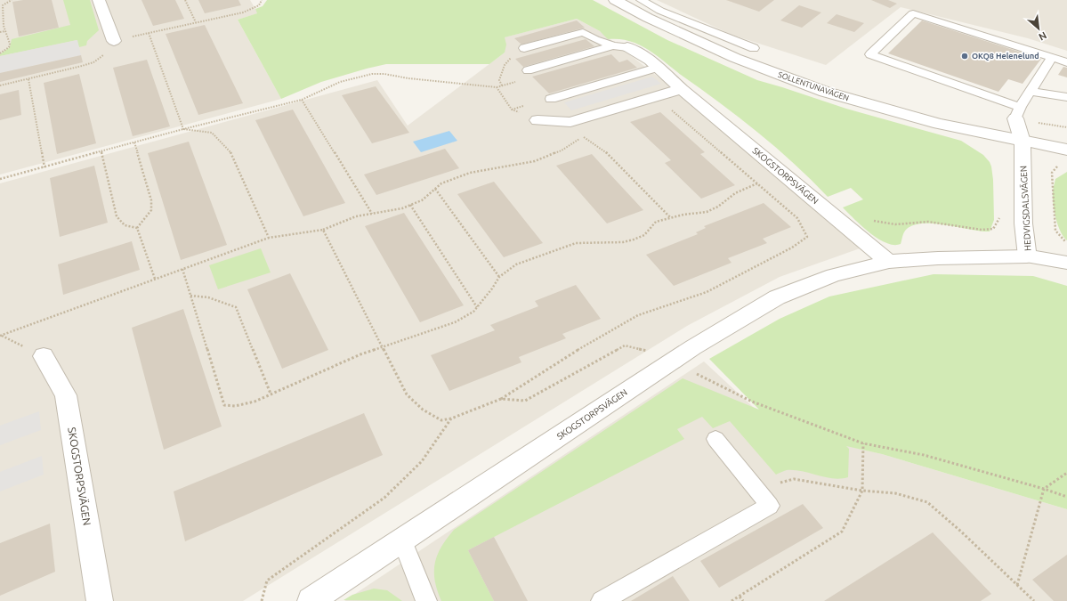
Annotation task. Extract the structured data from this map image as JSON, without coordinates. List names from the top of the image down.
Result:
{
  "streets": {
    "street": ["SOLLENTUNAVÄGEN", "SKOGSTORPSVÄGEN", "HEDVIGSDALSVÄGEN"]
  },
  "crossings": [
    ["SOLLENTUNAVÄGEN", "HEDVIGSDALSVÄGEN"],
    ["SKOGSTORPSVÄGEN", "HEDVIGSDALSVÄGEN"]
  ],
  "places": ["OKQ8 Helenelund"],
  "north": "bottom right"
}
